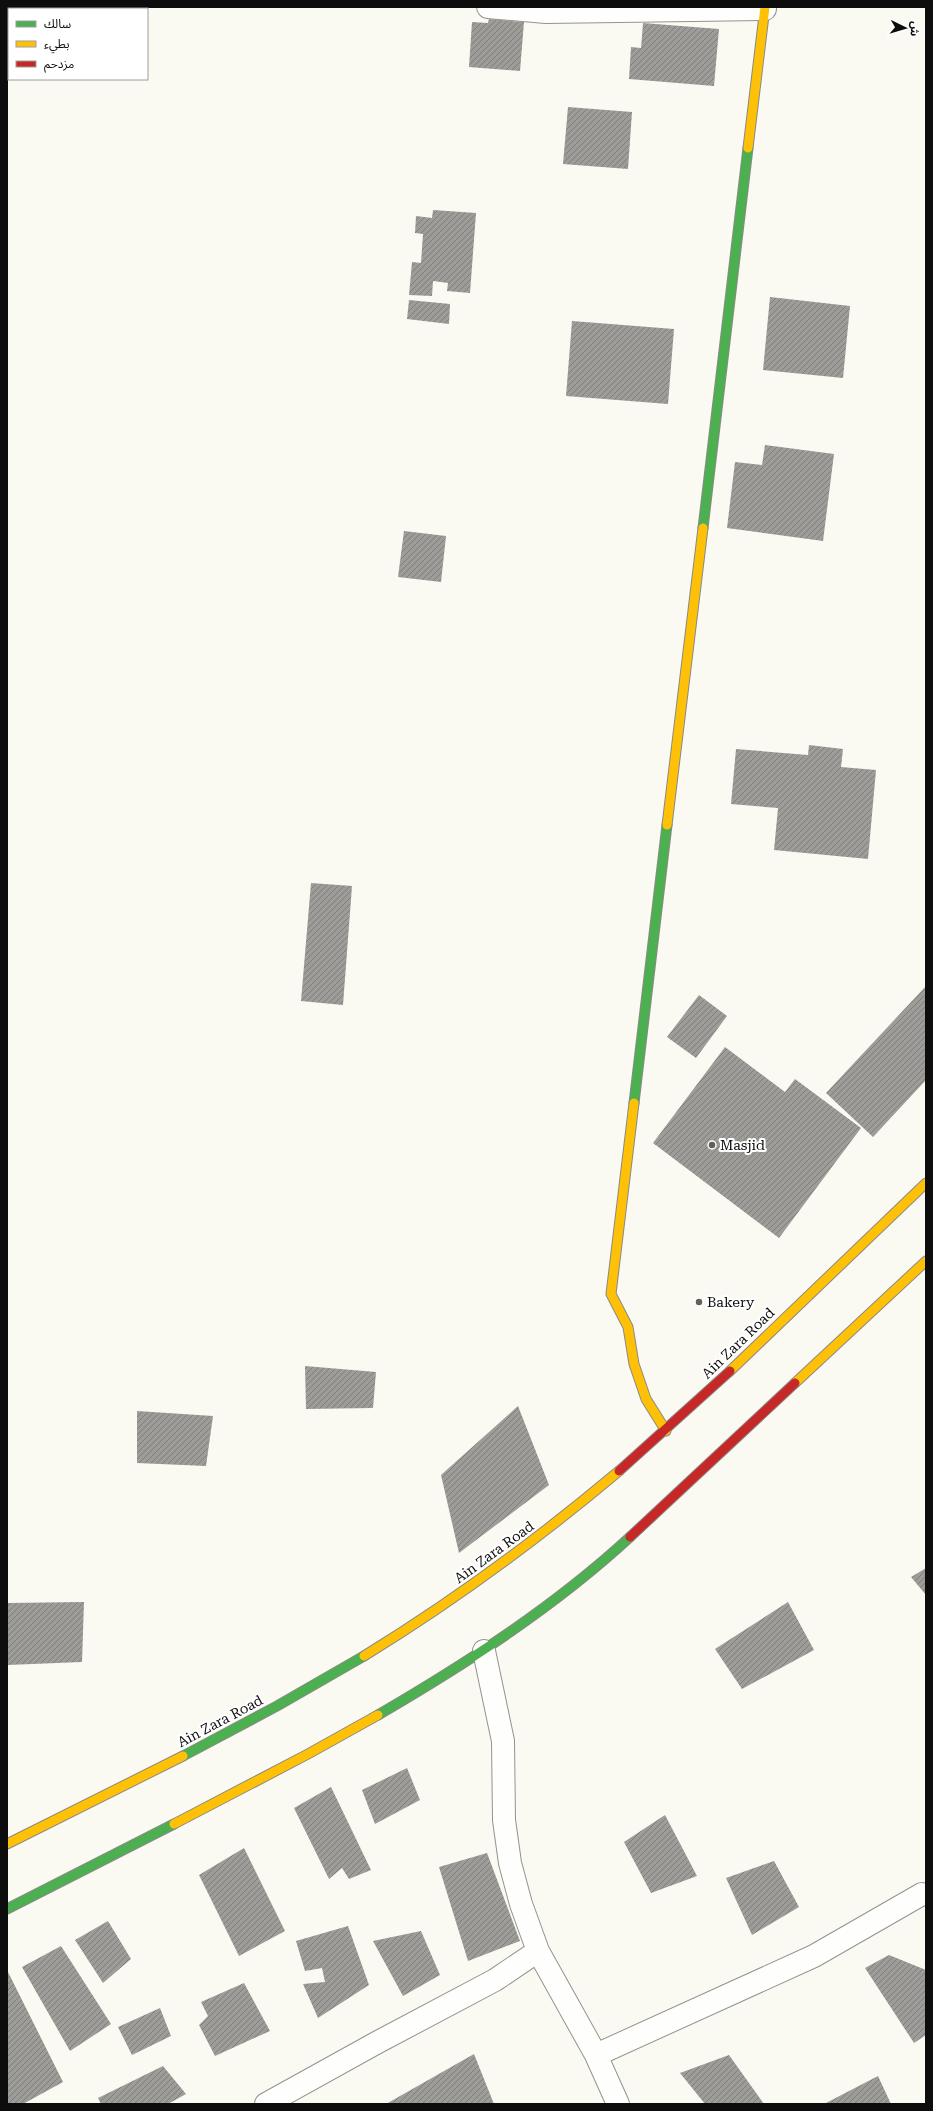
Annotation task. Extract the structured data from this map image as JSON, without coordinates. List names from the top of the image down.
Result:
{
  "streets": {
    "main road": ["Ain Zara Road"]
  },
  "places": ["Masjid", "Bakery"],
  "legend": ["سالك", "بطيء", "مزدحم"],
  "north": "right"
}
